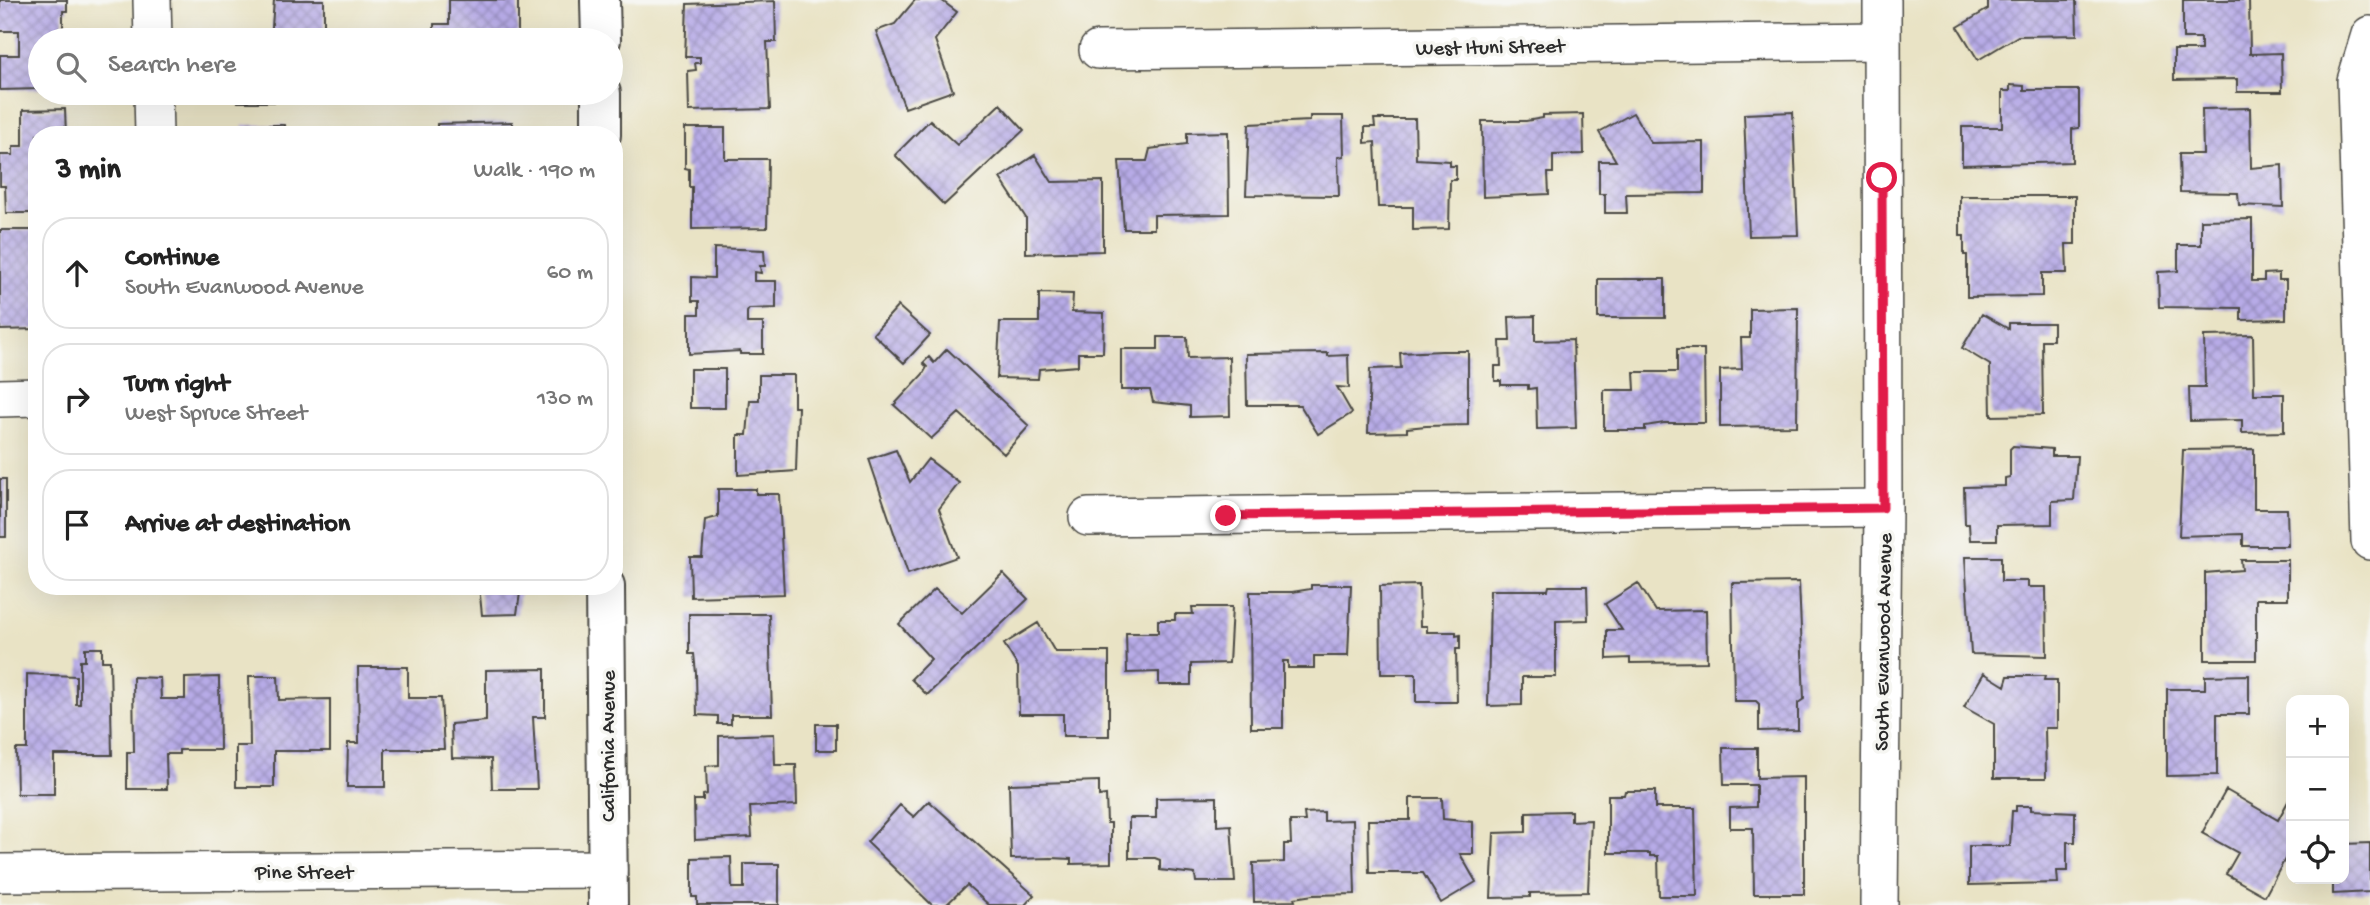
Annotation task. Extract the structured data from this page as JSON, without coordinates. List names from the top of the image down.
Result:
{
  "streets": {
    "street": [
      "West Ituni Street",
      "South Evanwood Avenue",
      "California Avenue",
      "Pine Street"
    ]
  },
  "crossings": [
    ["West Ituni Street", "South Evanwood Avenue"],
    ["California Avenue", "Pine Street"]
  ],
  "page": {
    "search": "Search here",
    "heading": ["3 min", "Walk · 190 m"],
    "list": [
      ["Continue", "South Evanwood Avenue", "60 m"],
      ["Turn right", "West Spruce Street", "130 m"],
      "Arrive at destination"
    ],
    "map_buttons": ["+", "−"]
  }
}
